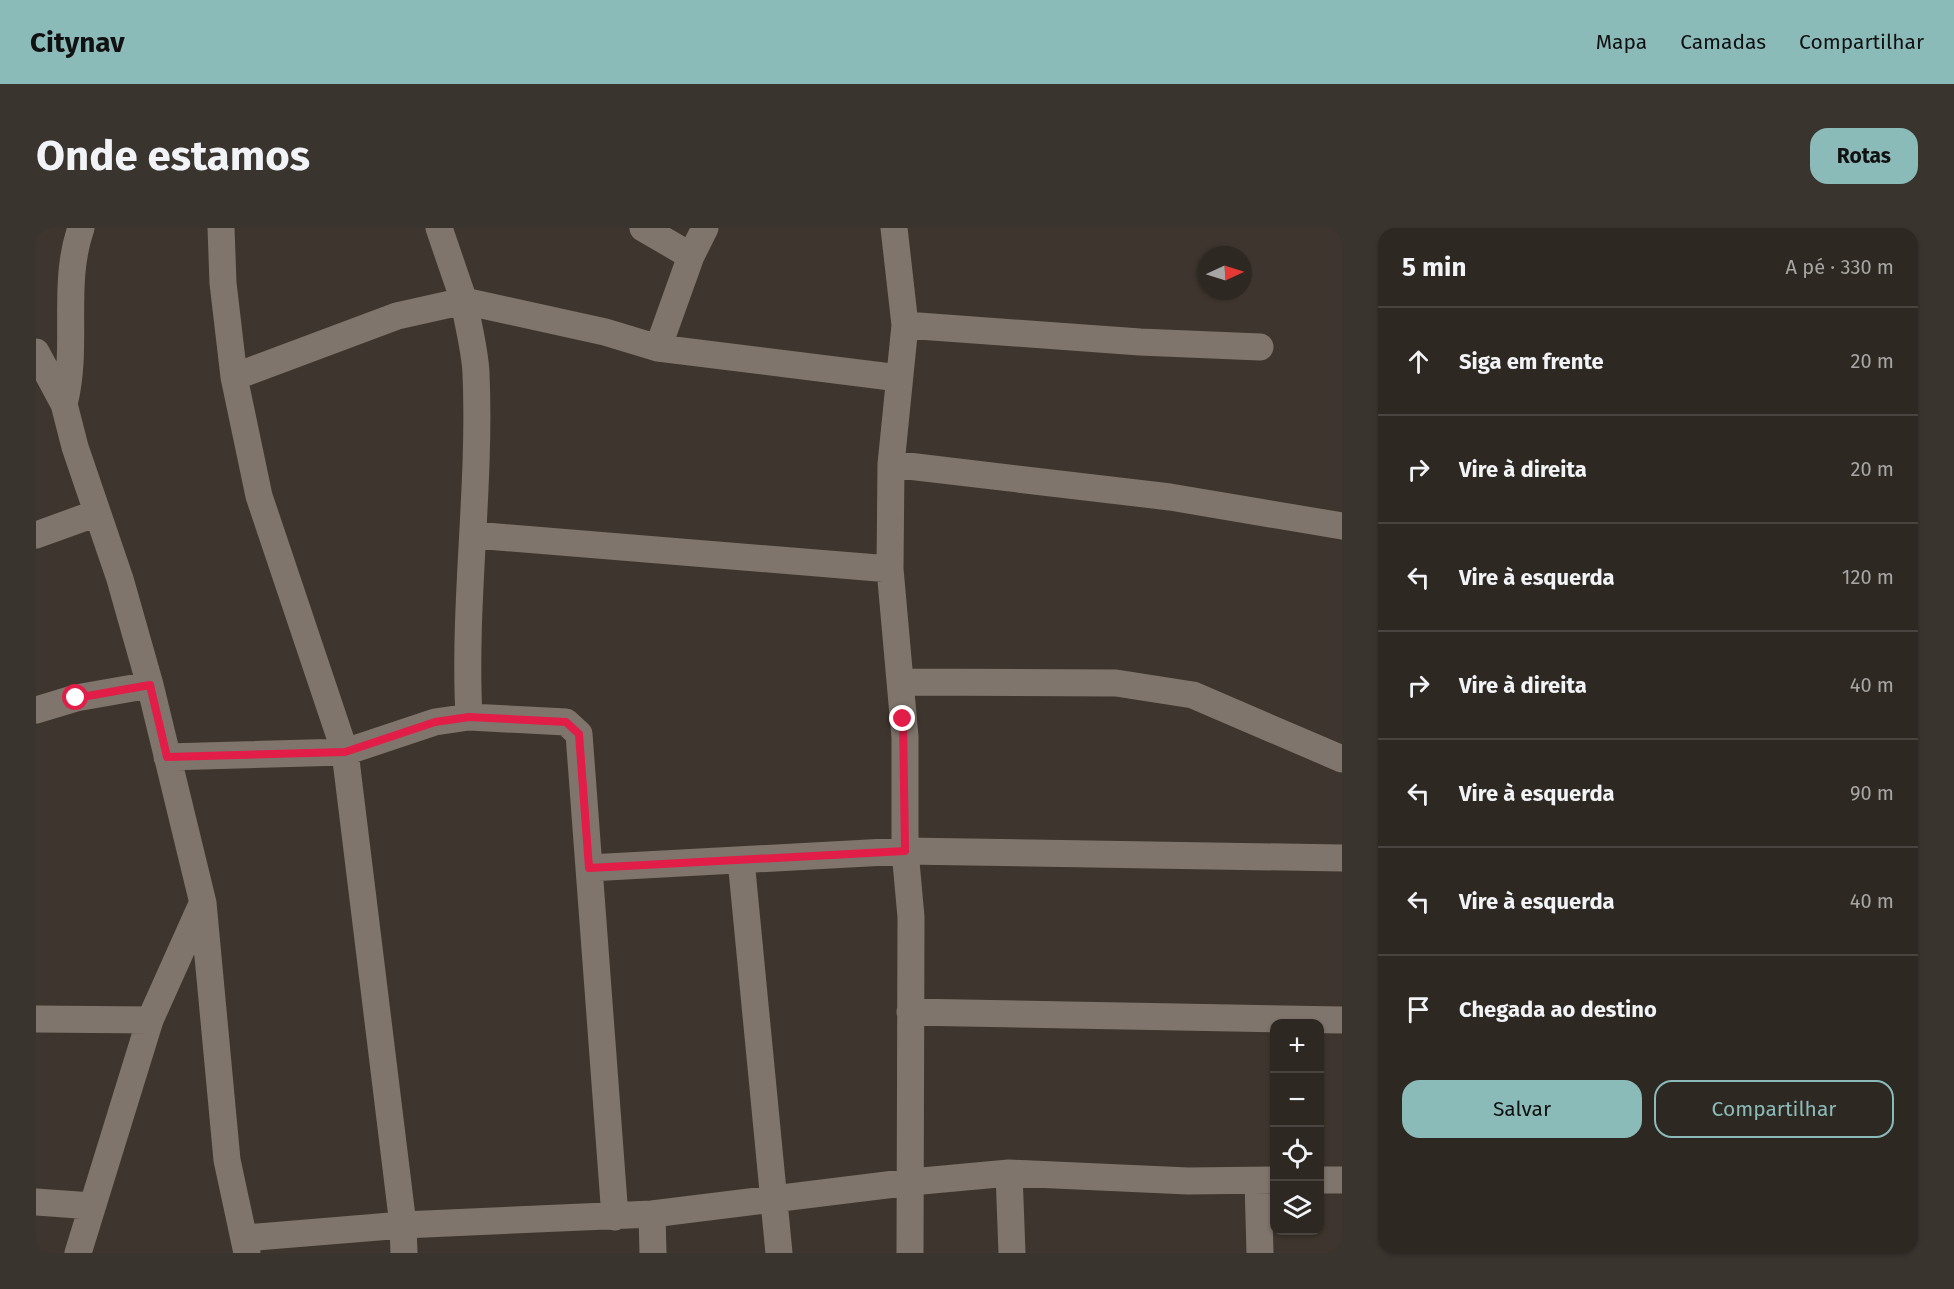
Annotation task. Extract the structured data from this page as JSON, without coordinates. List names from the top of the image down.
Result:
{
  "north": "right",
  "page": {
    "header": "Citynav",
    "nav": ["Mapa", "Camadas", "Compartilhar"],
    "buttons": [
      "Rotas",
      ["Salvar", "Compartilhar"]
    ],
    "title": "Onde estamos",
    "heading": ["5 min", "A pé · 330 m"],
    "list": [
      ["Siga em frente", "20 m"],
      ["Vire à direita", "20 m"],
      ["Vire à esquerda", "120 m"],
      ["Vire à direita", "40 m"],
      ["Vire à esquerda", "90 m"],
      ["Vire à esquerda", "40 m"],
      "Chegada ao destino"
    ],
    "map_buttons": ["+", "−"]
  }
}
